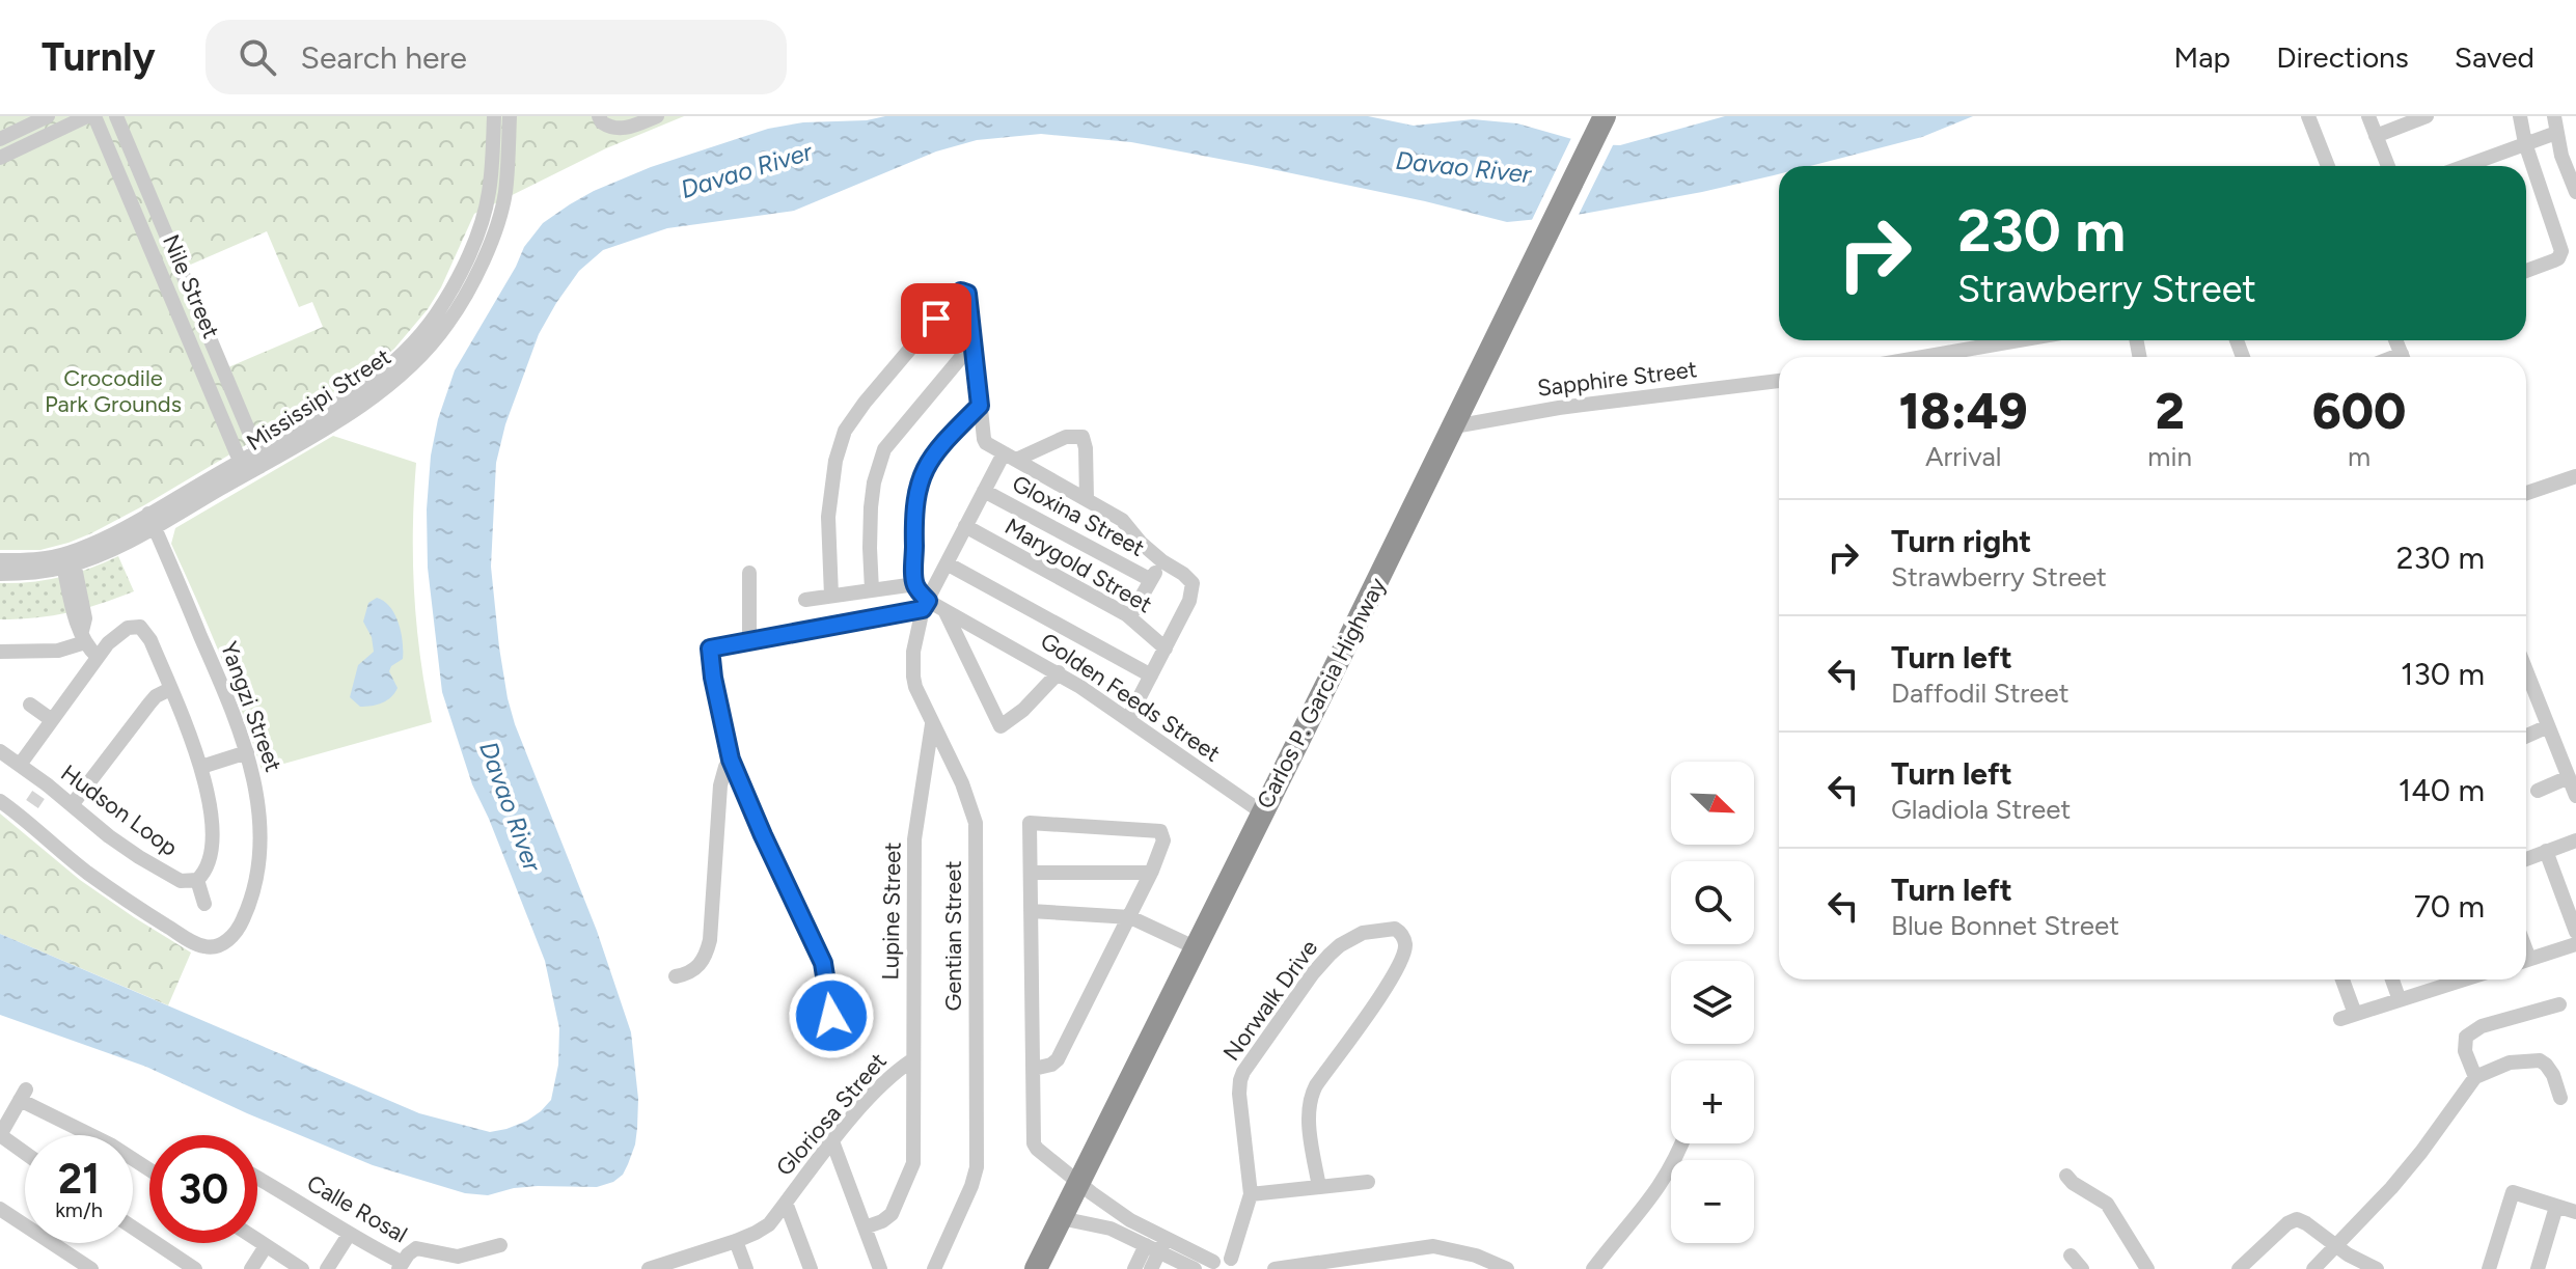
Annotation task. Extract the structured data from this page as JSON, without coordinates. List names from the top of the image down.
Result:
{
  "streets": {
    "highway": ["Carlos P. Garcia Highway"],
    "street": [
      "Nile Street",
      "Sapphire Street",
      "Mississipi Street",
      "Gloxina Street",
      "Marygold Street",
      "Golden Feeds Street",
      "Yangzi Street",
      "Hudson Loop",
      "Lupine Street",
      "Gentian Street",
      "Norwalk Drive",
      "Gloriosa Street",
      "Calle Rosal"
    ]
  },
  "crossings": [
    ["Nile Street", "Mississipi Street"],
    ["Sapphire Street", "Carlos P. Garcia Highway"],
    ["Mississipi Street", "Yangzi Street"],
    ["Gloxina Street", "Gentian Street"],
    ["Marygold Street", "Gentian Street"],
    ["Carlos P. Garcia Highway", "Golden Feeds Street"],
    ["Golden Feeds Street", "Gentian Street"],
    ["Yangzi Street", "Hudson Loop"],
    ["Lupine Street", "Gentian Street"],
    ["Lupine Street", "Gloriosa Street"]
  ],
  "water": ["Davao River"],
  "parks": ["Crocodile Park Grounds"],
  "north": "bottom right",
  "page": {
    "header": "Turnly",
    "search": "Search here",
    "nav": ["Map", "Directions", "Saved"],
    "turn": ["230 m", "Strawberry Street"],
    "eta": [
      "18:49",
      "Arrival",
      "2",
      "min",
      "600",
      "m"
    ],
    "list": [
      {
        "name": "Turn right",
        "note": "Strawberry Street",
        "value": "230 m"
      },
      {
        "name": "Turn left",
        "note": "Daffodil Street",
        "value": "130 m"
      },
      {
        "name": "Turn left",
        "note": "Gladiola Street",
        "value": "140 m"
      },
      {
        "name": "Turn left",
        "note": "Blue Bonnet Street",
        "value": "70 m"
      }
    ],
    "map_buttons": ["+", "−"],
    "speed": "21 km/h",
    "limit": "30"
  }
}
